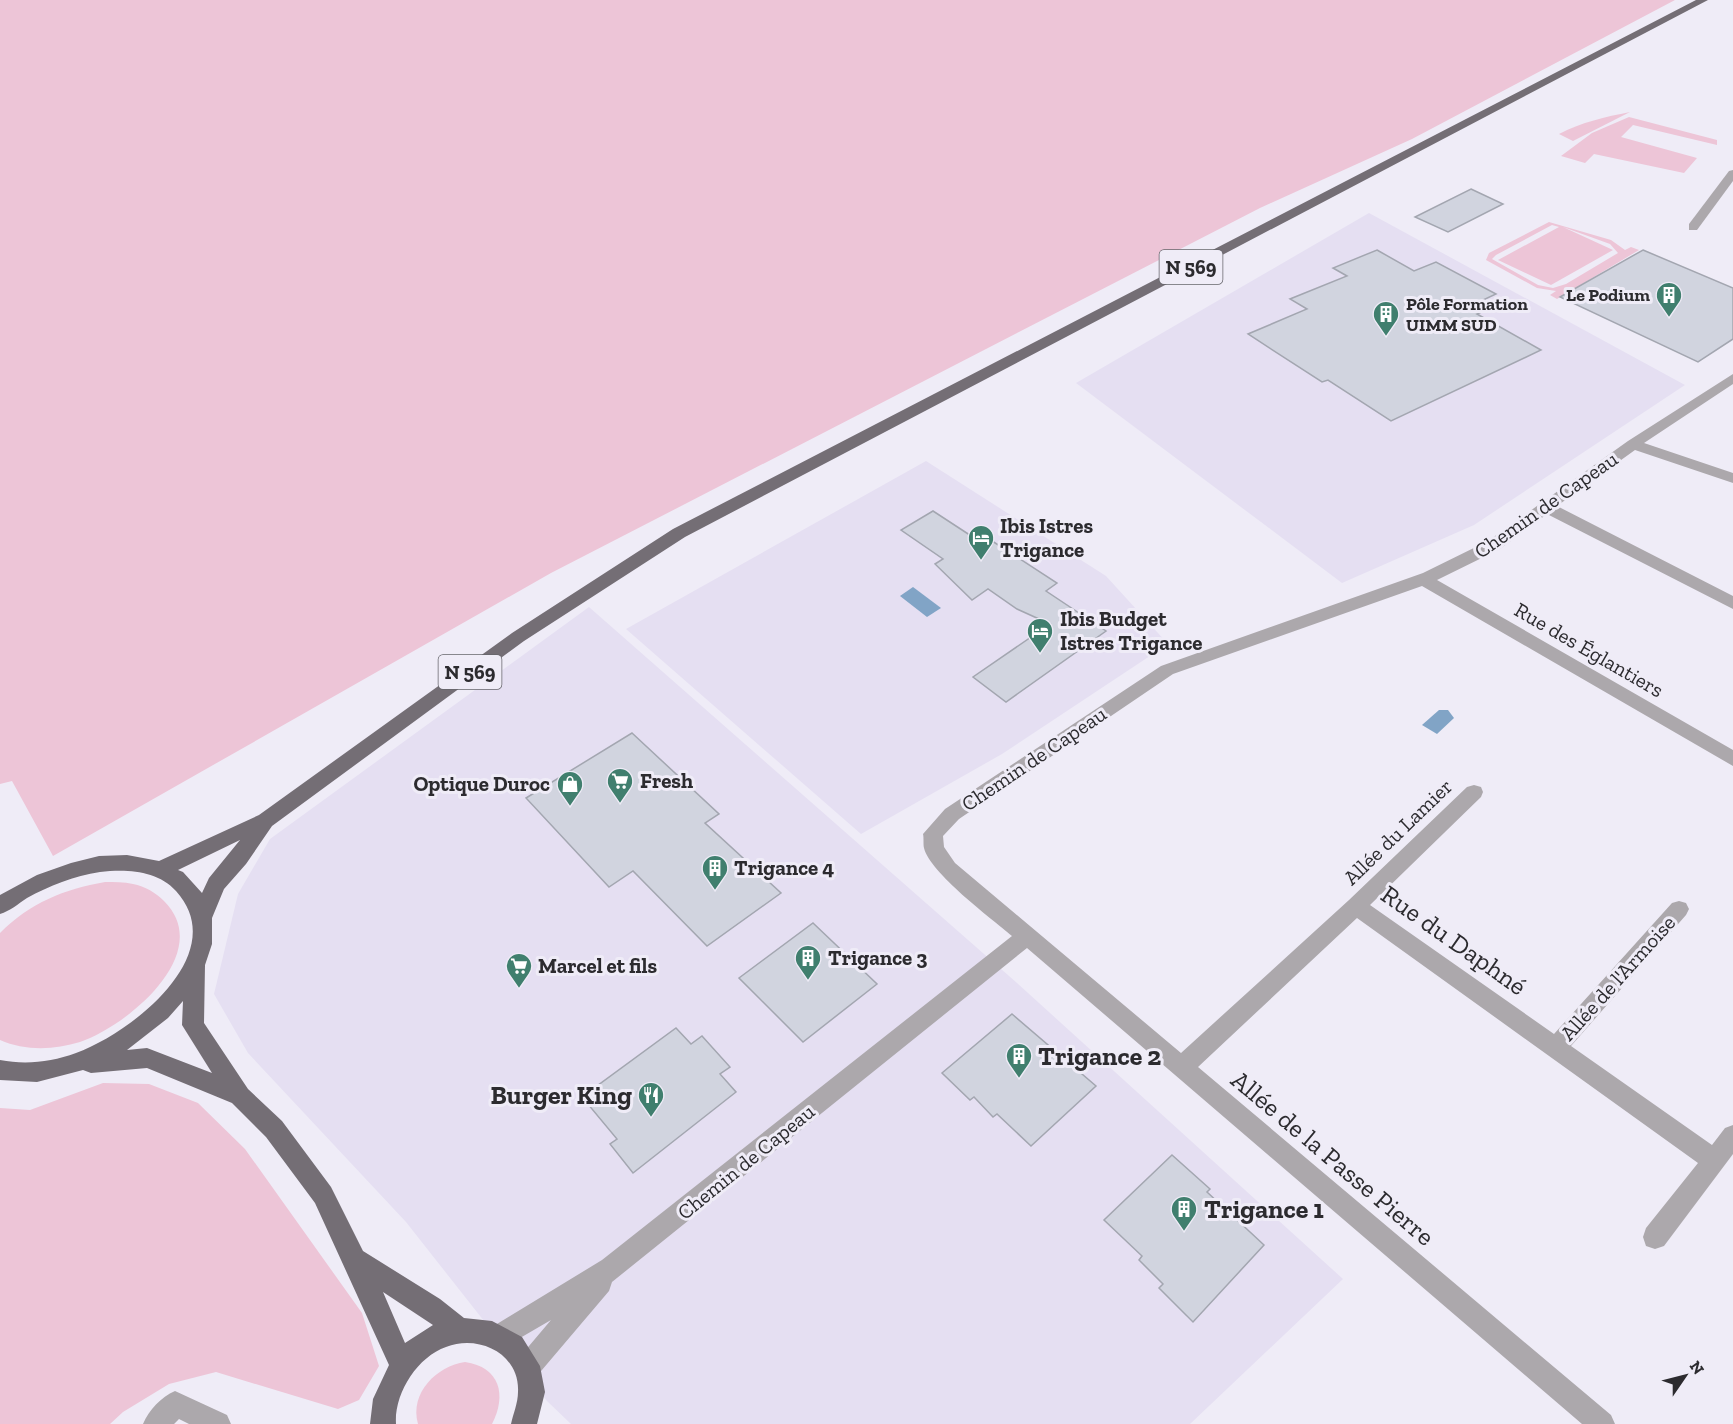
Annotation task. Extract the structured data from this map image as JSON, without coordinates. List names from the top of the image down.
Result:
{
  "streets": {
    "main road": ["N 569"],
    "street": [
      "Chemin de Capeau",
      "Rue des Églantiers",
      "Allée du Lamier",
      "Rue du Daphné",
      "Allée de l'Armoise",
      "Allée de la Passe Pierre"
    ]
  },
  "crossings": [
    ["Chemin de Capeau", "Rue des Églantiers"],
    ["Chemin de Capeau", "Allée de la Passe Pierre"],
    ["Allée du Lamier", "Rue du Daphné"],
    ["Rue du Daphné", "Allée de l'Armoise"],
    ["Rue du Daphné", "Allée de la Passe Pierre"]
  ],
  "places": {
    "building": [
      "Le Podium",
      "Pôle Formation UIMM SUD",
      "Trigance 4",
      "Trigance 3",
      "Trigance 2",
      "Trigance 1"
    ],
    "hotel": ["Ibis Istres Trigance", "Ibis Budget Istres Trigance"],
    "supermarket": ["Fresh", "Marcel et fils"],
    "shop": ["Optique Duroc"],
    "restaurant": ["Burger King"]
  },
  "north": "top right"
}
